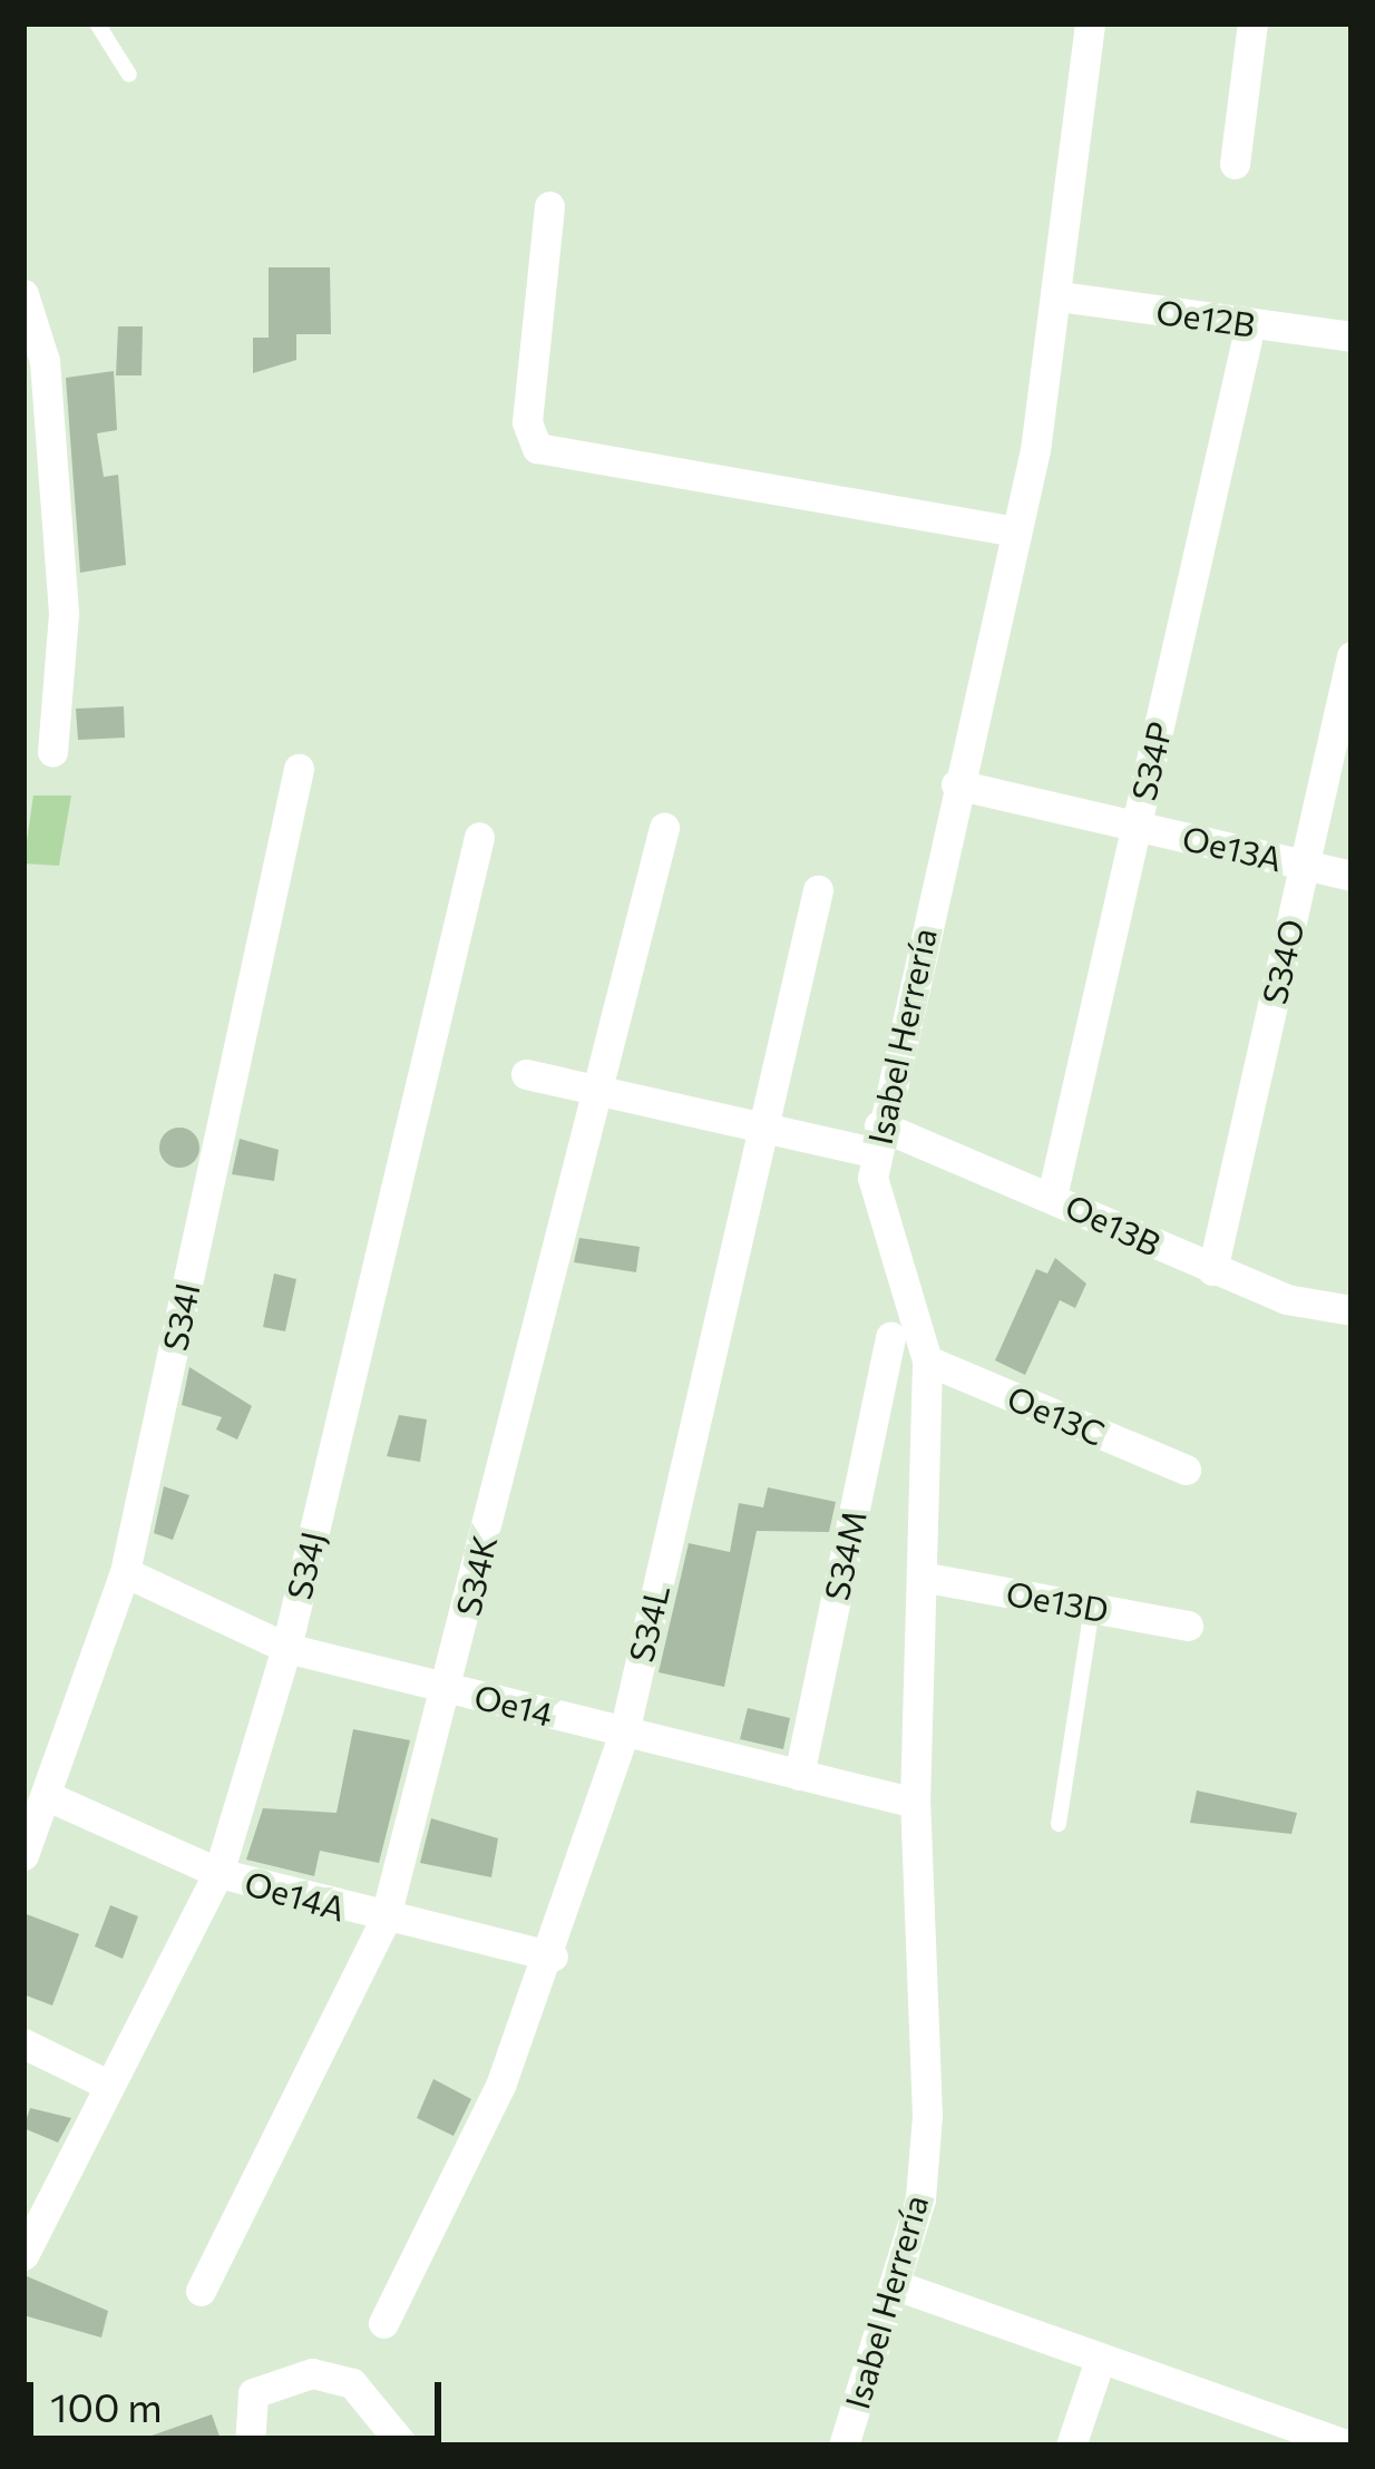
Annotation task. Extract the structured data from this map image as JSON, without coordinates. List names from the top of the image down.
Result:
{
  "streets": {
    "street": [
      "Oe12B",
      "S34P",
      "Oe13A",
      "S34O",
      "Isabel Herrería",
      "Oe13B",
      "S34I",
      "Oe13C",
      "S34M",
      "S34J",
      "S34K",
      "Oe13D",
      "S34L",
      "Oe14",
      "Oe14A"
    ]
  },
  "crossings": [
    ["Oe12B", "S34P"],
    ["Oe12B", "Isabel Herrería"],
    ["S34P", "Oe13A"],
    ["S34P", "Oe13B"],
    ["Oe13A", "S34O"],
    ["Oe13A", "Isabel Herrería"],
    ["S34O", "Oe13B"],
    ["Isabel Herrería", "Oe13B"],
    ["Isabel Herrería", "Oe13C"],
    ["Isabel Herrería", "Oe13D"],
    ["Isabel Herrería", "Oe14"],
    ["Oe13B", "S34K"],
    ["Oe13B", "S34L"],
    ["S34I", "Oe14"],
    ["S34I", "Oe14A"],
    ["S34M", "Oe14"],
    ["S34J", "Oe14"],
    ["S34J", "Oe14A"],
    ["S34K", "Oe14"],
    ["S34K", "Oe14A"],
    ["S34L", "Oe14"],
    ["S34L", "Oe14A"]
  ],
  "scale_bar": "100 m"
}
